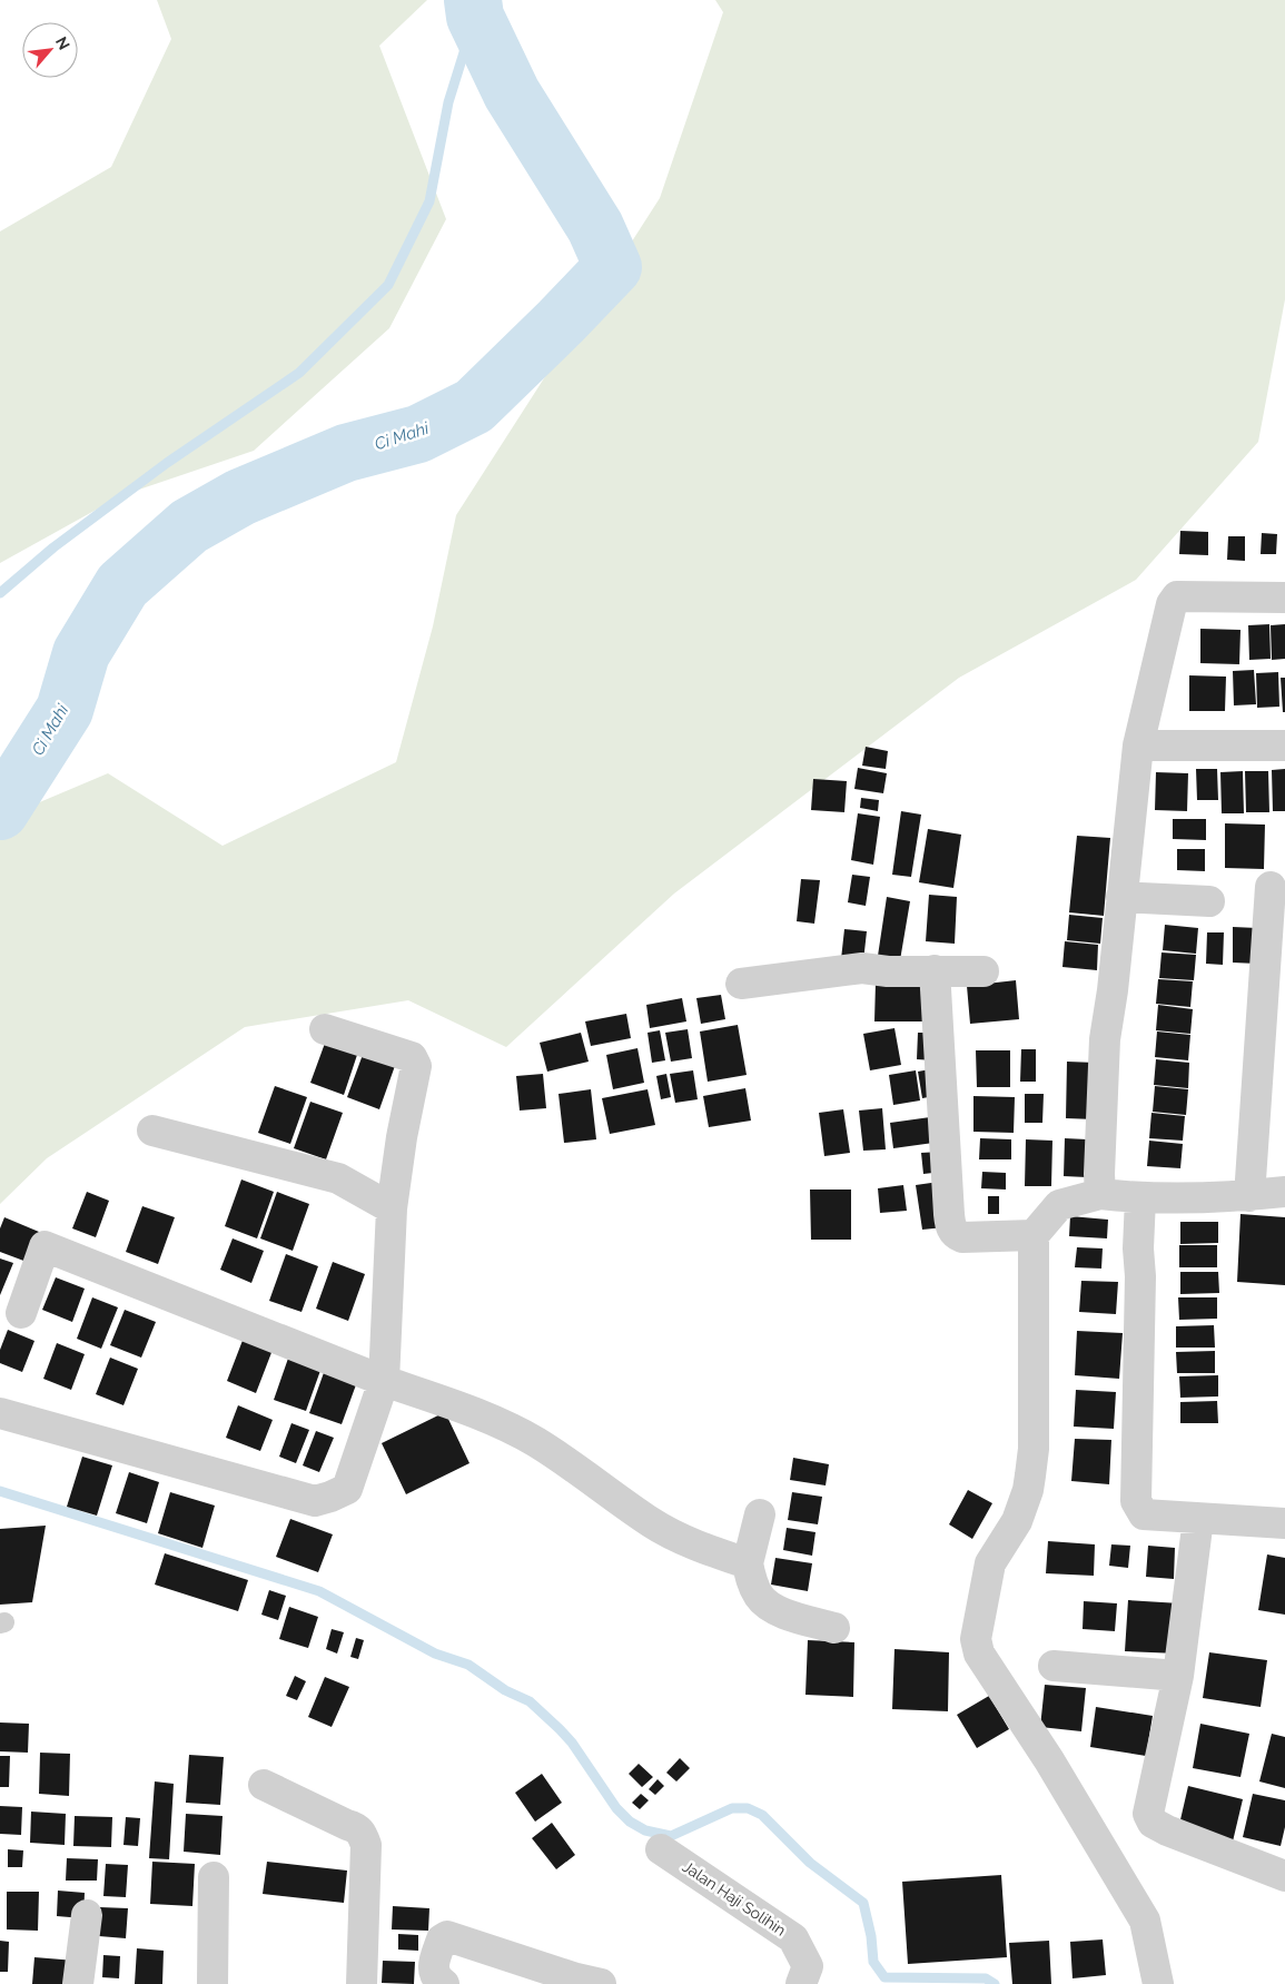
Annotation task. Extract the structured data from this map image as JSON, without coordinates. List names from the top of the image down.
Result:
{
  "streets": {
    "street": ["Jalan Haji Solihin"]
  },
  "water": ["Ci Mahi"],
  "north": "top right"
}
